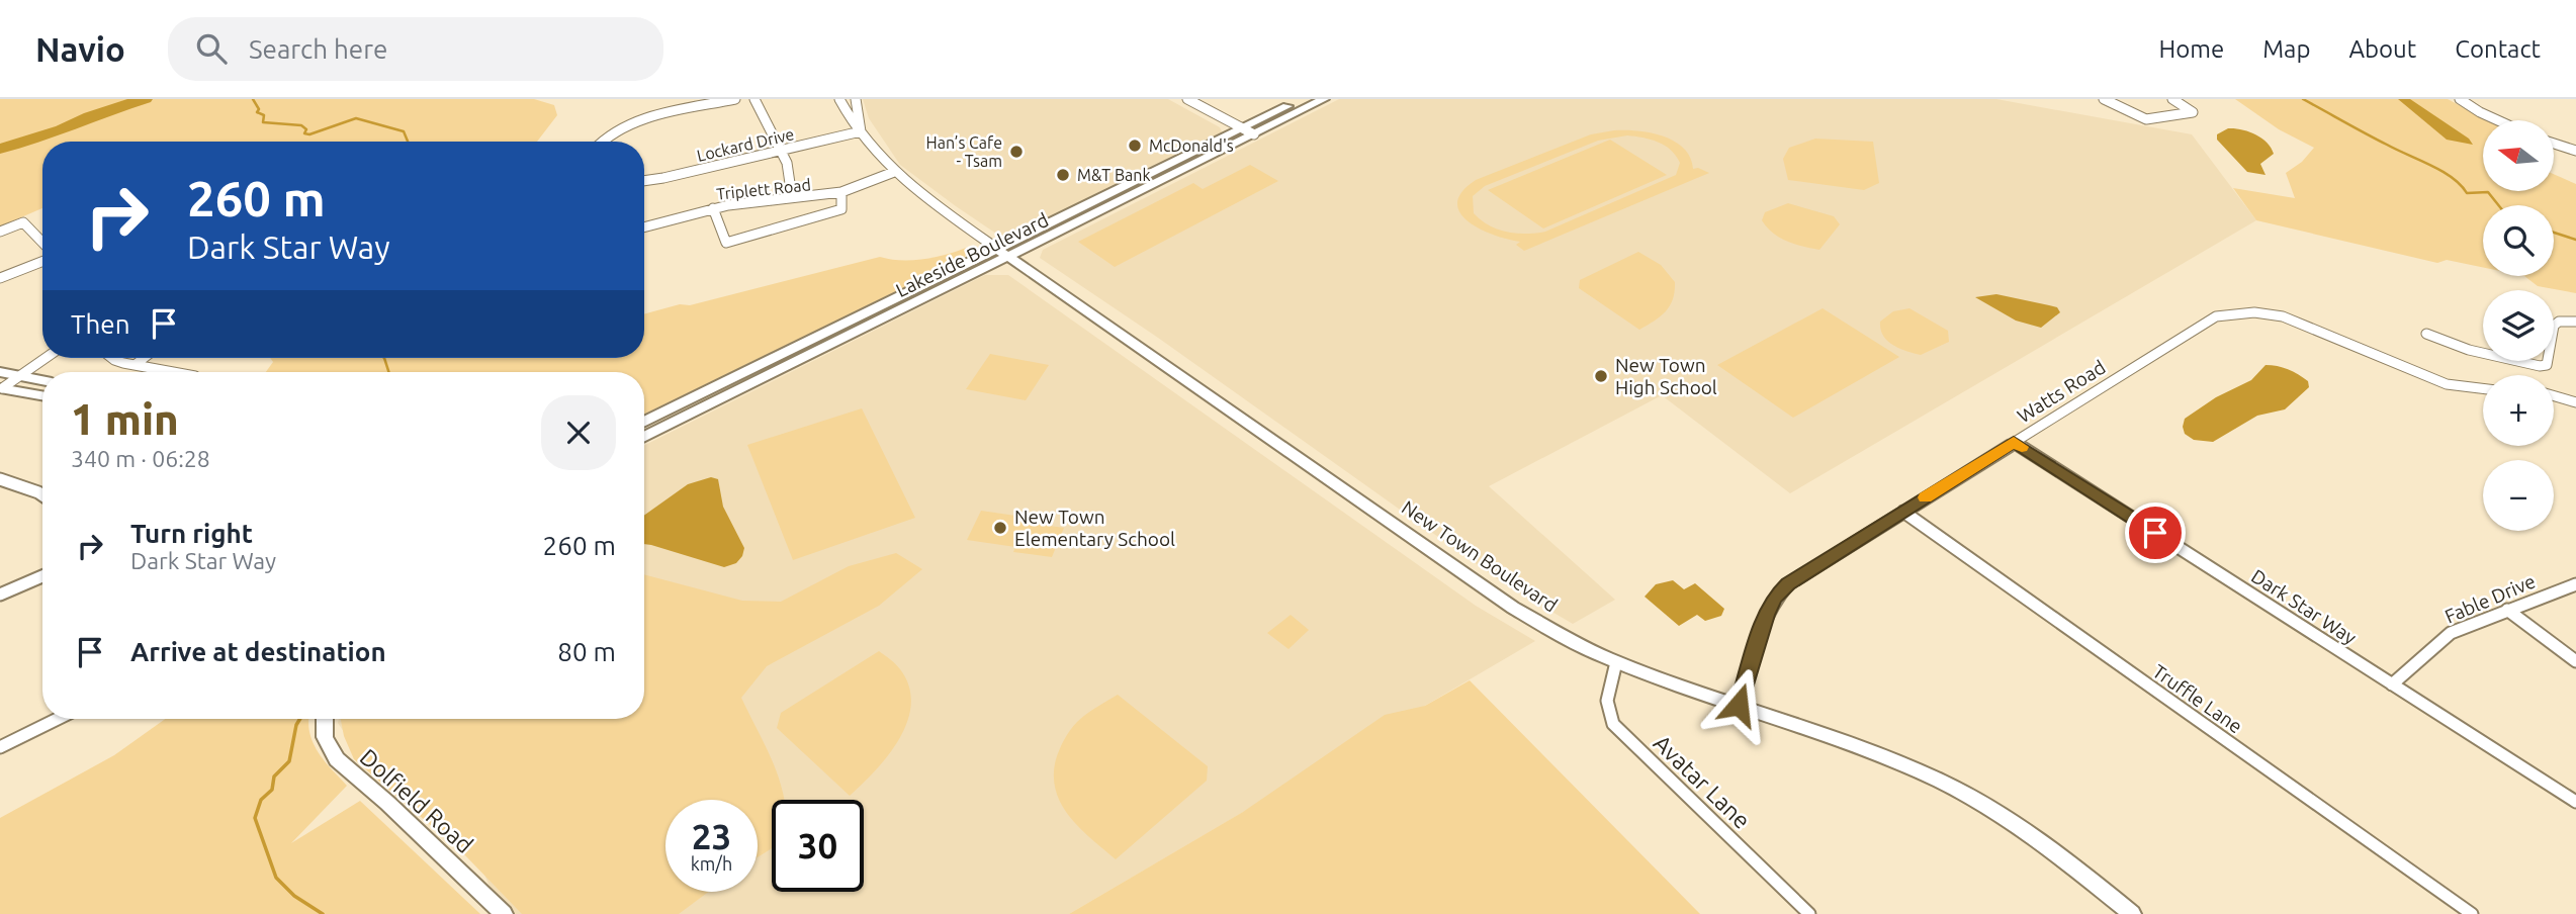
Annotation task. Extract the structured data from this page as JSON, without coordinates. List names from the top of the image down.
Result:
{
  "streets": {
    "main road": ["Lakeside Boulevard", "New Town Boulevard", "Dolfield Road"],
    "street": [
      "Lockard Drive",
      "Triplett Road",
      "Watts Road",
      "Fable Drive",
      "Dark Star Way",
      "Truffle Lane",
      "Avatar Lane"
    ]
  },
  "crossings": [
    ["Lockard Drive", "New Town Boulevard"],
    ["Triplett Road", "New Town Boulevard"],
    ["Lakeside Boulevard", "New Town Boulevard"],
    ["Watts Road", "New Town Boulevard"],
    ["Watts Road", "Dark Star Way"],
    ["Watts Road", "Truffle Lane"],
    ["New Town Boulevard", "Avatar Lane"],
    ["Fable Drive", "Dark Star Way"]
  ],
  "places": [
    "McDonald's",
    "Han’s Cafe - Tsam",
    "M&T Bank",
    "New Town High School",
    "New Town Elementary School"
  ],
  "north": "left",
  "page": {
    "header": "Navio",
    "search": "Search here",
    "nav": [
      "Home",
      "Map",
      "About",
      "Contact"
    ],
    "map_buttons": ["+", "−"],
    "turn": ["260 m", "Dark Star Way"],
    "then": "Then",
    "heading": ["1 min", "340 m · 06:28"],
    "list": [
      {
        "name": "Turn right",
        "note": "Dark Star Way",
        "value": "260 m"
      },
      {
        "name": "Arrive at destination",
        "value": "80 m"
      }
    ],
    "speed": "23 km/h",
    "limit": "30"
  }
}
